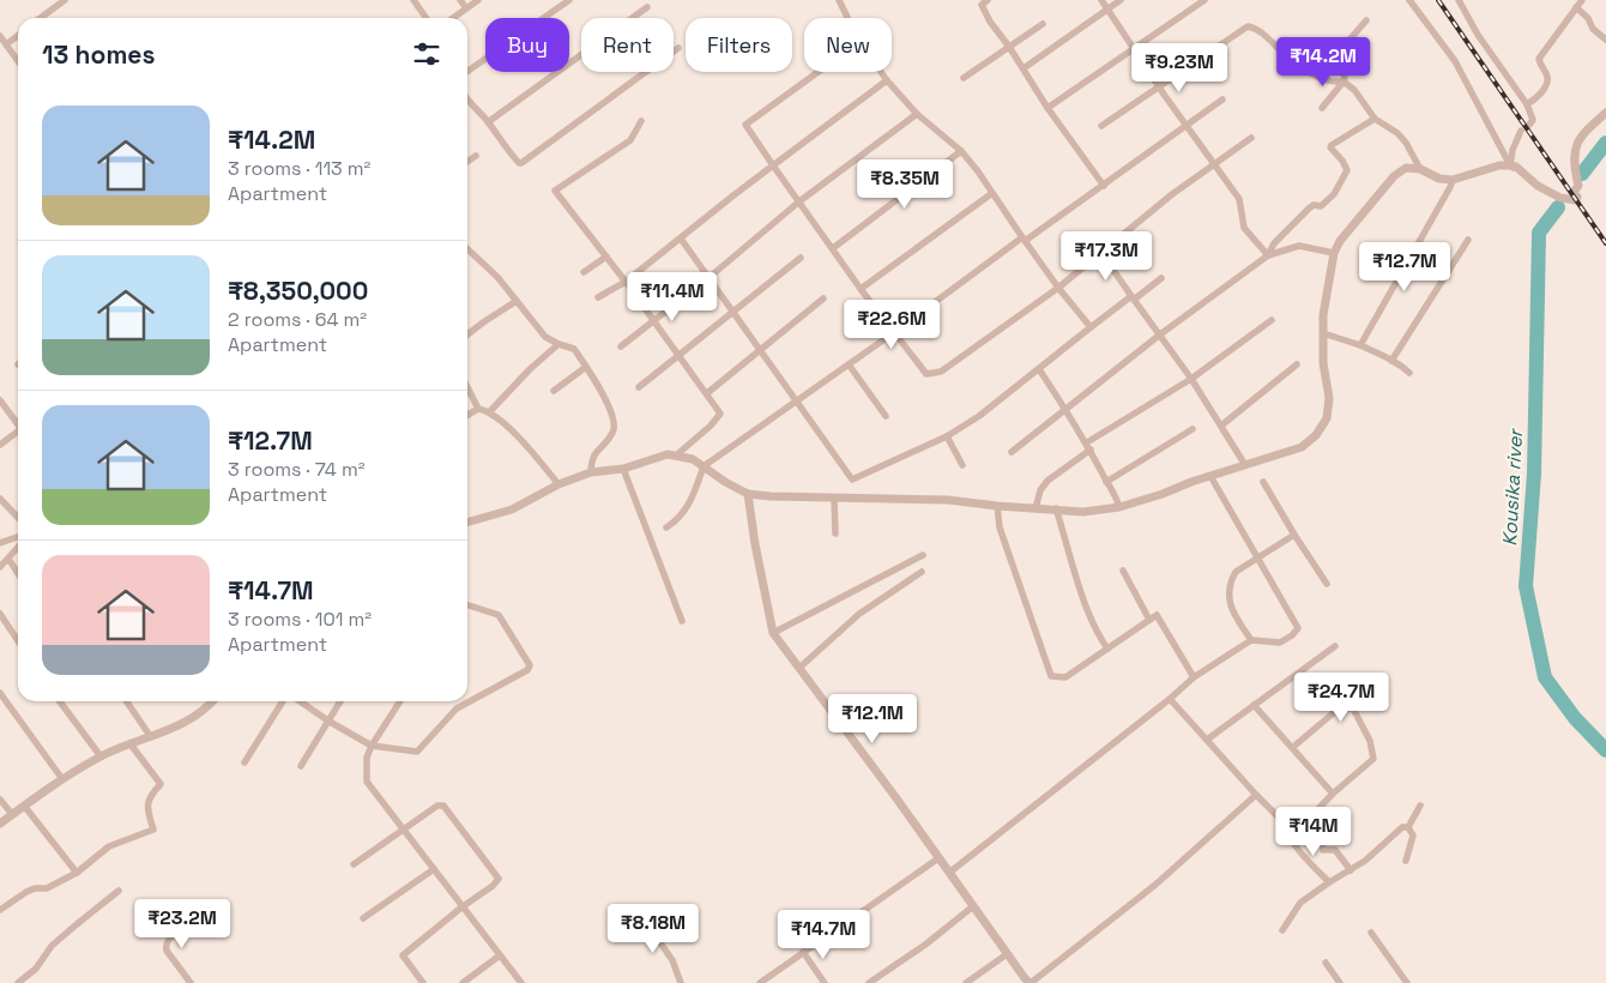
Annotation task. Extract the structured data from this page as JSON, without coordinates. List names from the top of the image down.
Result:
{
  "water": ["Kousika river"],
  "page": {
    "chip": [
      "Buy",
      "Rent",
      "Filters",
      "New"
    ],
    "heading": "13 homes",
    "price": [
      "₹14.2M",
      "₹9.23M",
      "₹8.35M",
      "₹17.3M",
      "₹12.7M",
      "₹11.4M",
      "₹22.6M",
      "₹24.7M",
      "₹12.1M",
      "₹14M",
      "₹23.2M",
      "₹8.18M",
      "₹14.7M"
    ],
    "list": [
      {
        "name": "₹14.2M",
        "note": "3 rooms · 113 m² · Apartment"
      },
      {
        "name": "₹8,350,000",
        "note": "2 rooms · 64 m² · Apartment"
      },
      {
        "name": "₹12.7M",
        "note": "3 rooms · 74 m² · Apartment"
      },
      {
        "name": "₹14.7M",
        "note": "3 rooms · 101 m² · Apartment"
      }
    ]
  }
}
